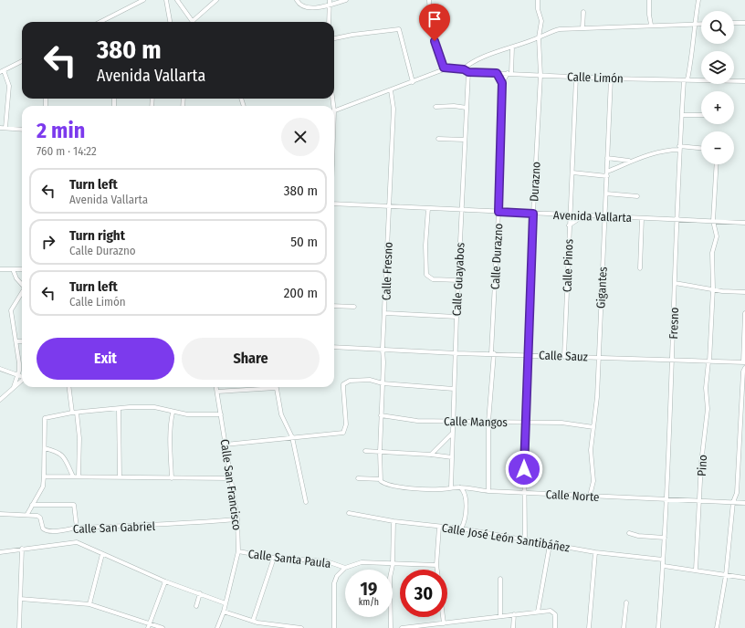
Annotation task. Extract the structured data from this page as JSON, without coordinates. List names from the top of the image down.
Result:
{
  "streets": {
    "street": [
      "Calle Limón",
      "Durazno",
      "Avenida Vallarta",
      "Calle Durazno",
      "Calle Pinos",
      "Calle Fresno",
      "Calle Guayabos",
      "Gigantes",
      "Fresno",
      "Calle Sauz",
      "Calle Mangos",
      "Pino",
      "Calle San Francisco",
      "Calle Norte",
      "Calle San Gabriel",
      "Calle José León Santibáñez",
      "Calle Santa Paula"
    ]
  },
  "crossings": [
    ["Calle Limón", "Durazno"],
    ["Calle Limón", "Calle Durazno"],
    ["Calle Limón", "Calle Pinos"],
    ["Calle Limón", "Calle Guayabos"],
    ["Calle Limón", "Gigantes"],
    ["Calle Limón", "Fresno"],
    ["Durazno", "Avenida Vallarta"],
    ["Durazno", "Calle Sauz"],
    ["Durazno", "Calle Mangos"],
    ["Durazno", "Calle Norte"],
    ["Durazno", "Calle José León Santibáñez"],
    ["Avenida Vallarta", "Calle Durazno"],
    ["Avenida Vallarta", "Calle Pinos"],
    ["Avenida Vallarta", "Calle Fresno"],
    ["Avenida Vallarta", "Calle Guayabos"],
    ["Avenida Vallarta", "Gigantes"],
    ["Avenida Vallarta", "Fresno"],
    ["Avenida Vallarta", "Pino"],
    ["Calle Durazno", "Calle Sauz"],
    ["Calle Durazno", "Calle Mangos"],
    ["Calle Durazno", "Calle Norte"],
    ["Calle Pinos", "Calle Sauz"],
    ["Calle Fresno", "Calle Sauz"],
    ["Calle Fresno", "Calle Mangos"],
    ["Calle Fresno", "Calle Norte"],
    ["Calle Guayabos", "Calle Sauz"],
    ["Calle Guayabos", "Calle Mangos"],
    ["Calle Guayabos", "Calle Norte"],
    ["Gigantes", "Calle Sauz"],
    ["Gigantes", "Calle Mangos"],
    ["Gigantes", "Calle Norte"],
    ["Fresno", "Calle Sauz"],
    ["Fresno", "Calle Norte"],
    ["Fresno", "Calle José León Santibáñez"],
    ["Calle Sauz", "Pino"],
    ["Pino", "Calle Norte"],
    ["Calle San Francisco", "Calle San Gabriel"],
    ["Calle San Francisco", "Calle Santa Paula"]
  ],
  "page": {
    "map_buttons": ["+", "−"],
    "turn": ["380 m", "Avenida Vallarta"],
    "heading": ["2 min", "760 m · 14:22"],
    "list": [
      {
        "name": "Turn left",
        "note": "Avenida Vallarta",
        "value": "380 m"
      },
      {
        "name": "Turn right",
        "note": "Calle Durazno",
        "value": "50 m"
      },
      {
        "name": "Turn left",
        "note": "Calle Limón",
        "value": "200 m"
      }
    ],
    "buttons": ["Exit", "Share"],
    "speed": "19 km/h",
    "limit": "30"
  }
}
